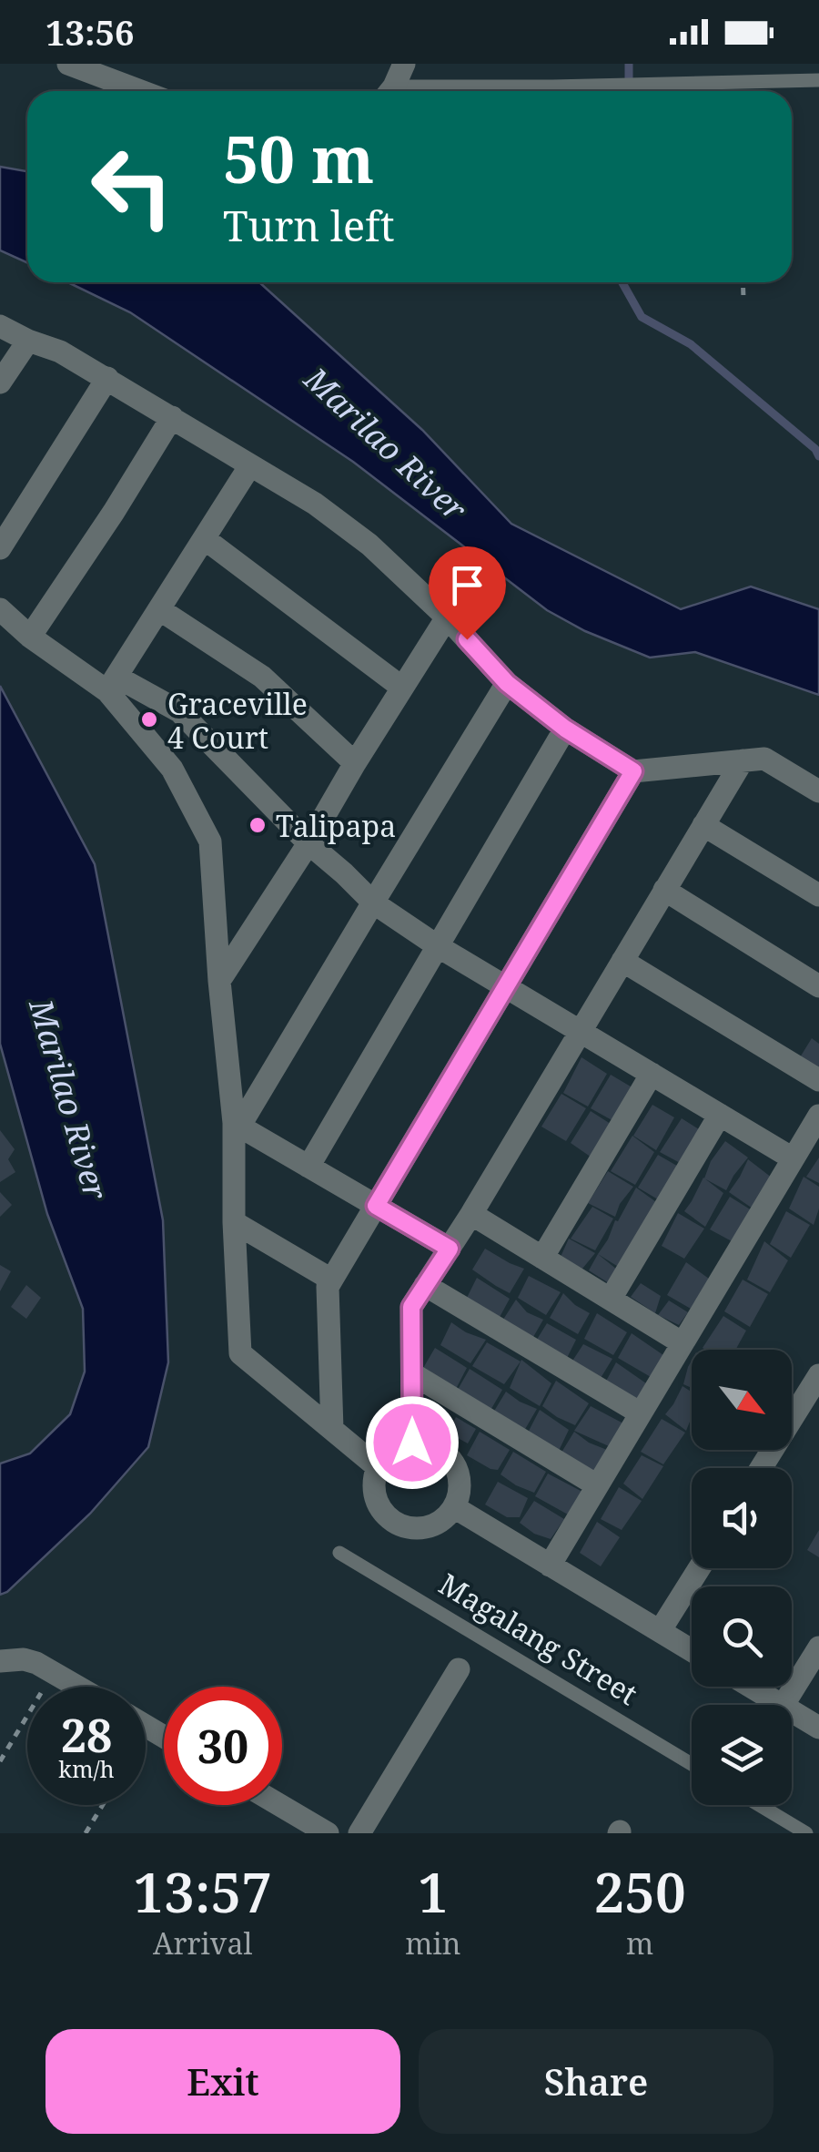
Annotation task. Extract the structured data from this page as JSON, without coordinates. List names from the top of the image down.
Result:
{
  "streets": {
    "lane": ["Magalang Street"]
  },
  "water": ["Marilao River"],
  "places": ["Graceville 4 Court", "Talipapa"],
  "north": "bottom right",
  "page": {
    "status": "13:56",
    "turn": ["50 m", "Turn left"],
    "speed": "28 km/h",
    "limit": "30",
    "eta": [
      "13:57",
      "Arrival",
      "1",
      "min",
      "250",
      "m"
    ],
    "buttons": ["Exit", "Share"]
  }
}
